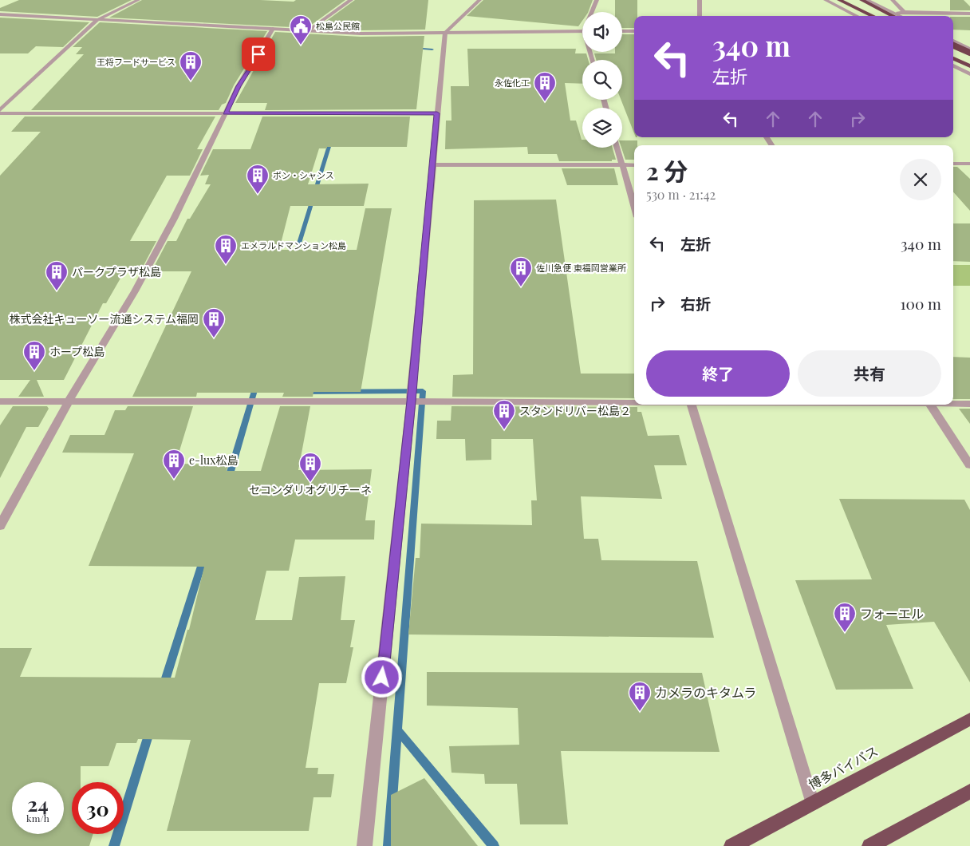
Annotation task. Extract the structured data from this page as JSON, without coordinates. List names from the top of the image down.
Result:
{
  "streets": {
    "highway": ["博多バイパス"]
  },
  "places": {
    "public building": ["松島公民館"],
    "building": [
      "王将フードサービス",
      "永佐化工",
      "ボン・シャンス",
      "エメラルドマンション松島",
      "佐川急便 東福岡営業所",
      "パークプラザ松島",
      "株式会社キューソー流通システム福岡",
      "ホープ松島",
      "スタンドリバー松島２",
      "e-lux松島",
      "セコンダリオグリチーネ",
      "フォーエル",
      "カメラのキタムラ"
    ]
  },
  "page": {
    "turn": ["340 m", "左折"],
    "heading": ["2 分", "530 m · 21:42"],
    "list": [
      {
        "name": "左折",
        "value": "340 m"
      },
      {
        "name": "右折",
        "value": "100 m"
      }
    ],
    "buttons": ["終了", "共有"],
    "speed": "24 km/h",
    "limit": "30"
  }
}
